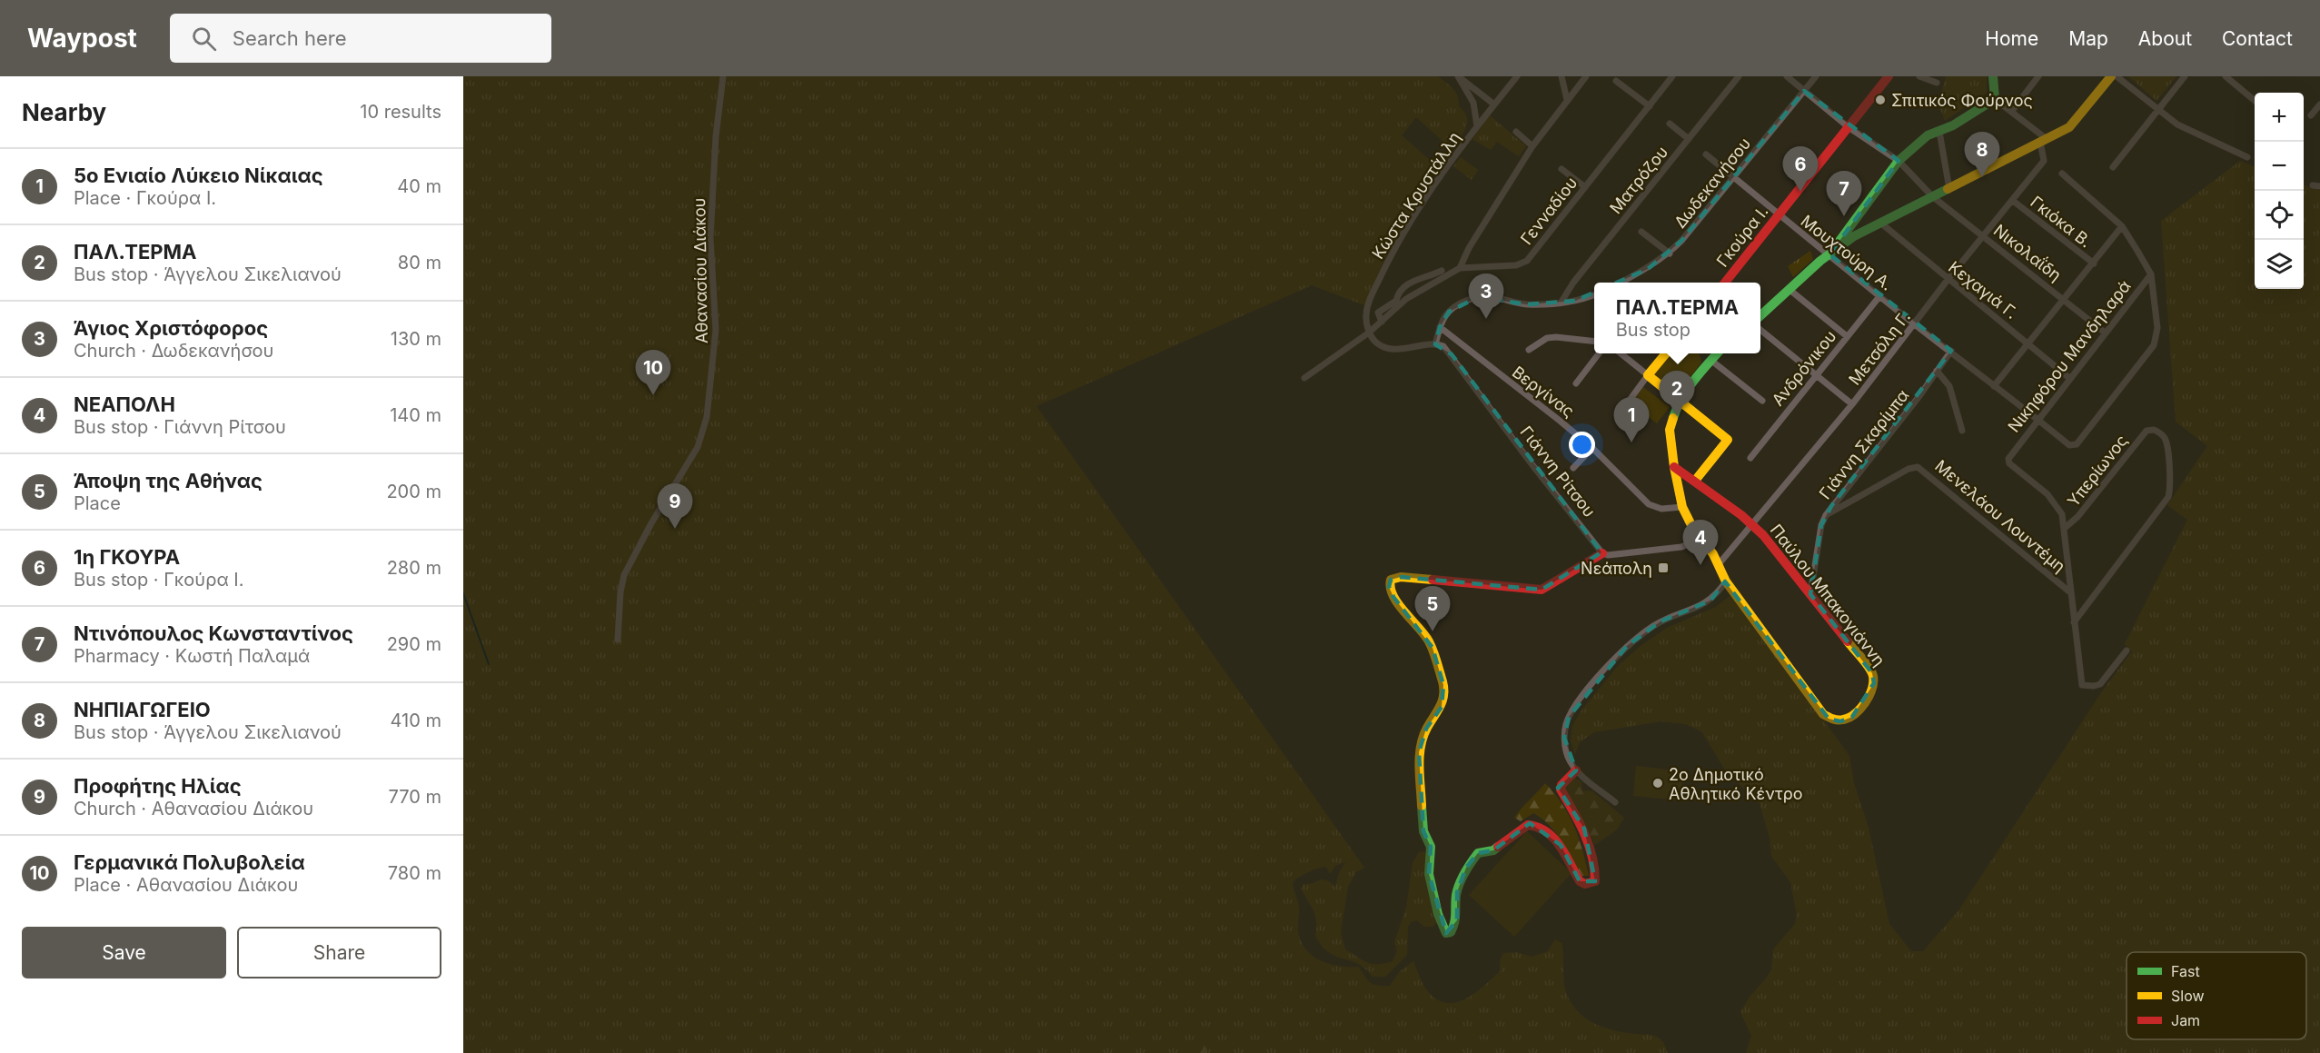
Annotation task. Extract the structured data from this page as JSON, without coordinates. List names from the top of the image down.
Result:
{
  "streets": {
    "street": [
      "Ματρόζου",
      "Δωδεκανήσου",
      "Κώστα Κρυστάλλη",
      "Γενναδίου",
      "Γκιόκα Β.",
      "Γκούρα Ι.",
      "Μουχτούρη Α.",
      "Νικολαΐδη",
      "Αθανασίου Διάκου",
      "Κεχαγιά Γ.",
      "Μετσόλη Γ.",
      "Νικηφόρου Μανδηλαρά",
      "Ανδρόνικου",
      "Βεργίνας",
      "Γιάννη Σκαρίμπα",
      "Υπερίωνος",
      "Γιάννη Ρίτσου",
      "Μενελάου Λουντέμη",
      "Παύλου Μπακογιάννη"
    ]
  },
  "crossings": [
    ["Δωδεκανήσου", "Μουχτούρη Α."],
    ["Δωδεκανήσου", "Νικολαΐδη"],
    ["Κώστα Κρυστάλλη", "Γενναδίου"],
    ["Γκιόκα Β.", "Μετσόλη Γ."],
    ["Γκούρα Ι.", "Μουχτούρη Α."],
    ["Γκούρα Ι.", "Νικολαΐδη"],
    ["Μουχτούρη Α.", "Μετσόλη Γ."],
    ["Μουχτούρη Α.", "Νικηφόρου Μανδηλαρά"],
    ["Μουχτούρη Α.", "Ανδρόνικου"],
    ["Μουχτούρη Α.", "Γιάννη Σκαρίμπα"],
    ["Νικολαΐδη", "Μετσόλη Γ."],
    ["Νικολαΐδη", "Νικηφόρου Μανδηλαρά"],
    ["Κεχαγιά Γ.", "Μετσόλη Γ."],
    ["Κεχαγιά Γ.", "Νικηφόρου Μανδηλαρά"],
    ["Μετσόλη Γ.", "Παύλου Μπακογιάννη"],
    ["Νικηφόρου Μανδηλαρά", "Υπερίωνος"],
    ["Γιάννη Σκαρίμπα", "Μενελάου Λουντέμη"],
    ["Γιάννη Σκαρίμπα", "Παύλου Μπακογιάννη"]
  ],
  "places": {
    "other": ["Σπιτικός Φούρνος", "2o Δημοτικό Αθλητικό Κέντρο"],
    "transit": ["Νεάπολη"]
  },
  "legend": ["Fast", "Slow", "Jam"],
  "page": {
    "header": "Waypost",
    "search": "Search here",
    "nav": [
      "Home",
      "Map",
      "About",
      "Contact"
    ],
    "heading": ["Nearby", "10 results"],
    "map_buttons": ["+", "−"],
    "pins": [
      "8",
      "6",
      "7",
      "3",
      "10",
      "2",
      "1",
      "9",
      "4",
      "5"
    ],
    "list": [
      {
        "mark": "1",
        "name": "5ο Ενιαίο Λύκειο Νίκαιας",
        "note": "Place · Γκούρα Ι.",
        "value": "40 m"
      },
      {
        "mark": "2",
        "name": "ΠΑΛ.ΤΕΡΜΑ",
        "note": "Bus stop · Άγγελου Σικελιανού",
        "value": "80 m"
      },
      {
        "mark": "3",
        "name": "Άγιος Χριστόφορος",
        "note": "Church · Δωδεκανήσου",
        "value": "130 m"
      },
      {
        "mark": "4",
        "name": "ΝΕΑΠΟΛΗ",
        "note": "Bus stop · Γιάννη Ρίτσου",
        "value": "140 m"
      },
      {
        "mark": "5",
        "name": "Άποψη της Αθήνας",
        "note": "Place",
        "value": "200 m"
      },
      {
        "mark": "6",
        "name": "1η ΓΚΟΥΡΑ",
        "note": "Bus stop · Γκούρα Ι.",
        "value": "280 m"
      },
      {
        "mark": "7",
        "name": "Ντινόπουλος Κωνσταντίνος",
        "note": "Pharmacy · Κωστή Παλαμά",
        "value": "290 m"
      },
      {
        "mark": "8",
        "name": "ΝΗΠΙΑΓΩΓΕΙΟ",
        "note": "Bus stop · Άγγελου Σικελιανού",
        "value": "410 m"
      },
      {
        "mark": "9",
        "name": "Προφήτης Ηλίας",
        "note": "Church · Αθανασίου Διάκου",
        "value": "770 m"
      },
      {
        "mark": "10",
        "name": "Γερμανικά Πολυβολεία",
        "note": "Place · Αθανασίου Διάκου",
        "value": "780 m"
      }
    ],
    "popup": ["ΠΑΛ.ΤΕΡΜΑ", "Bus stop"],
    "buttons": ["Save", "Share"]
  }
}
